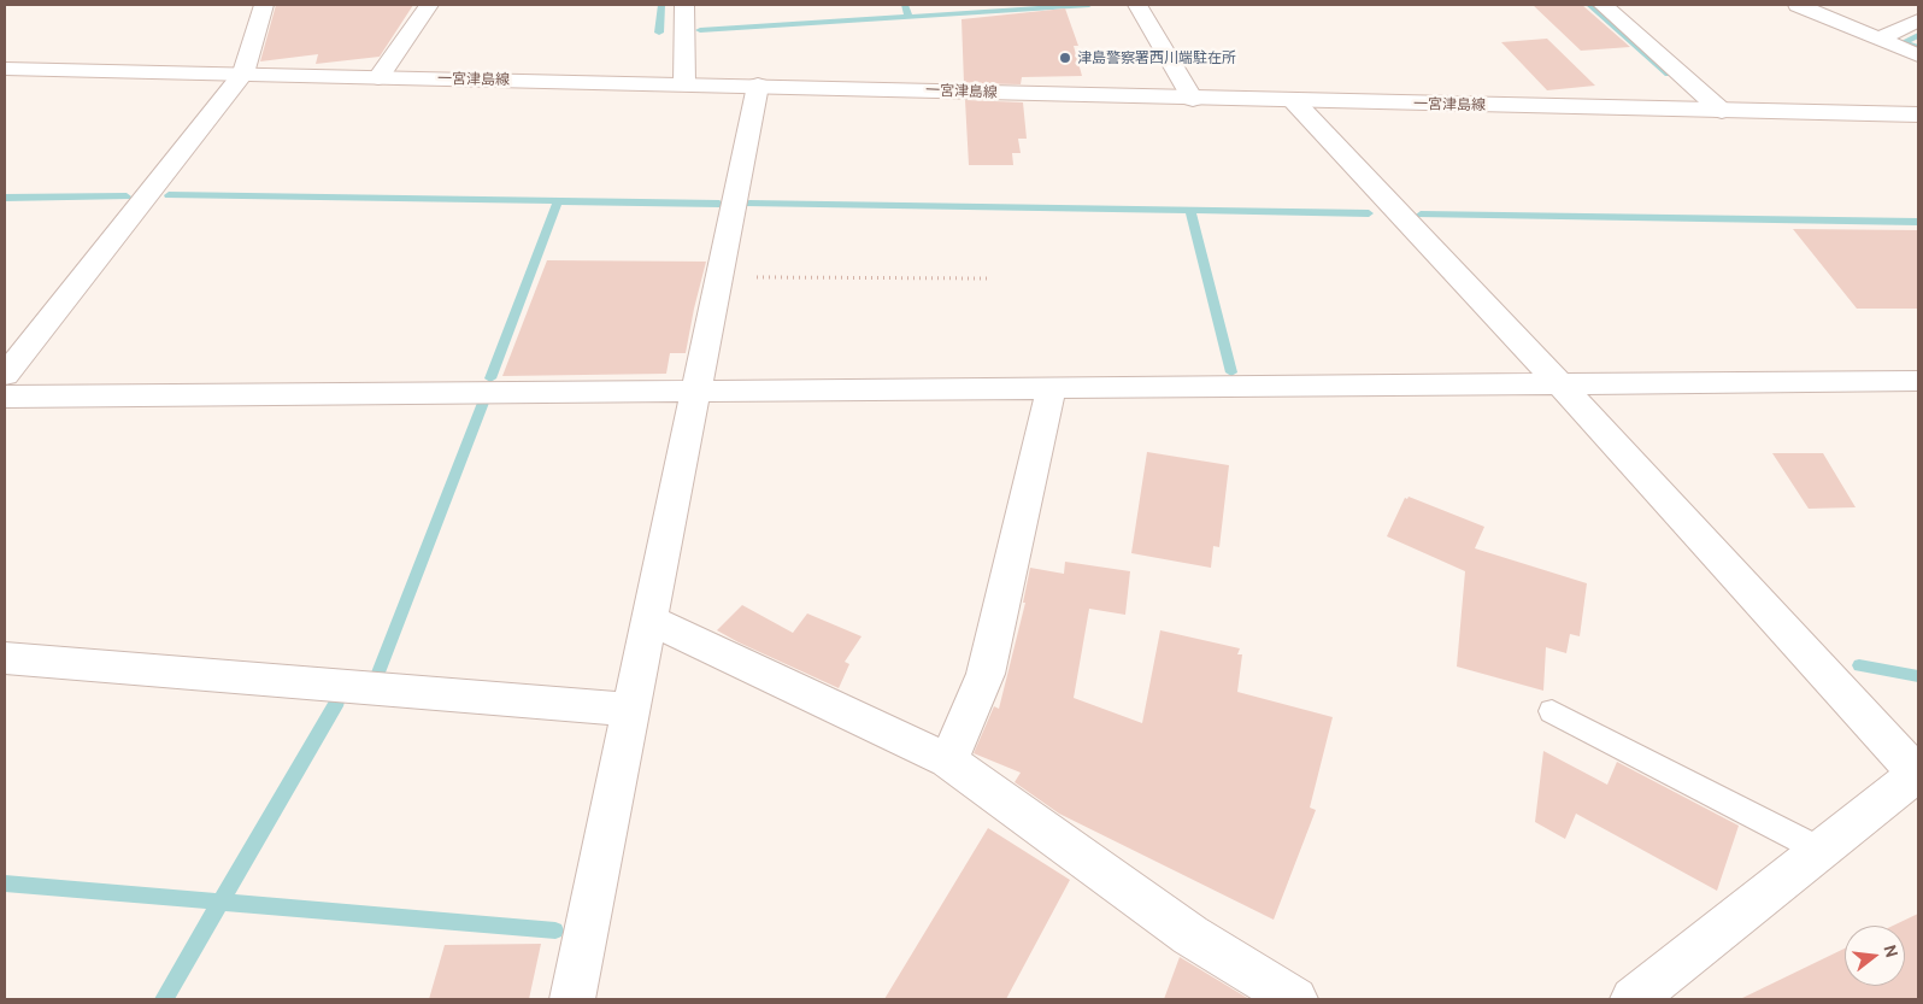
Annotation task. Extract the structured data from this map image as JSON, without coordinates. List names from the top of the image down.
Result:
{
  "streets": {
    "street": ["一宮津島線"]
  },
  "places": ["津島警察署西川端駐在所"],
  "north": "right"
}
